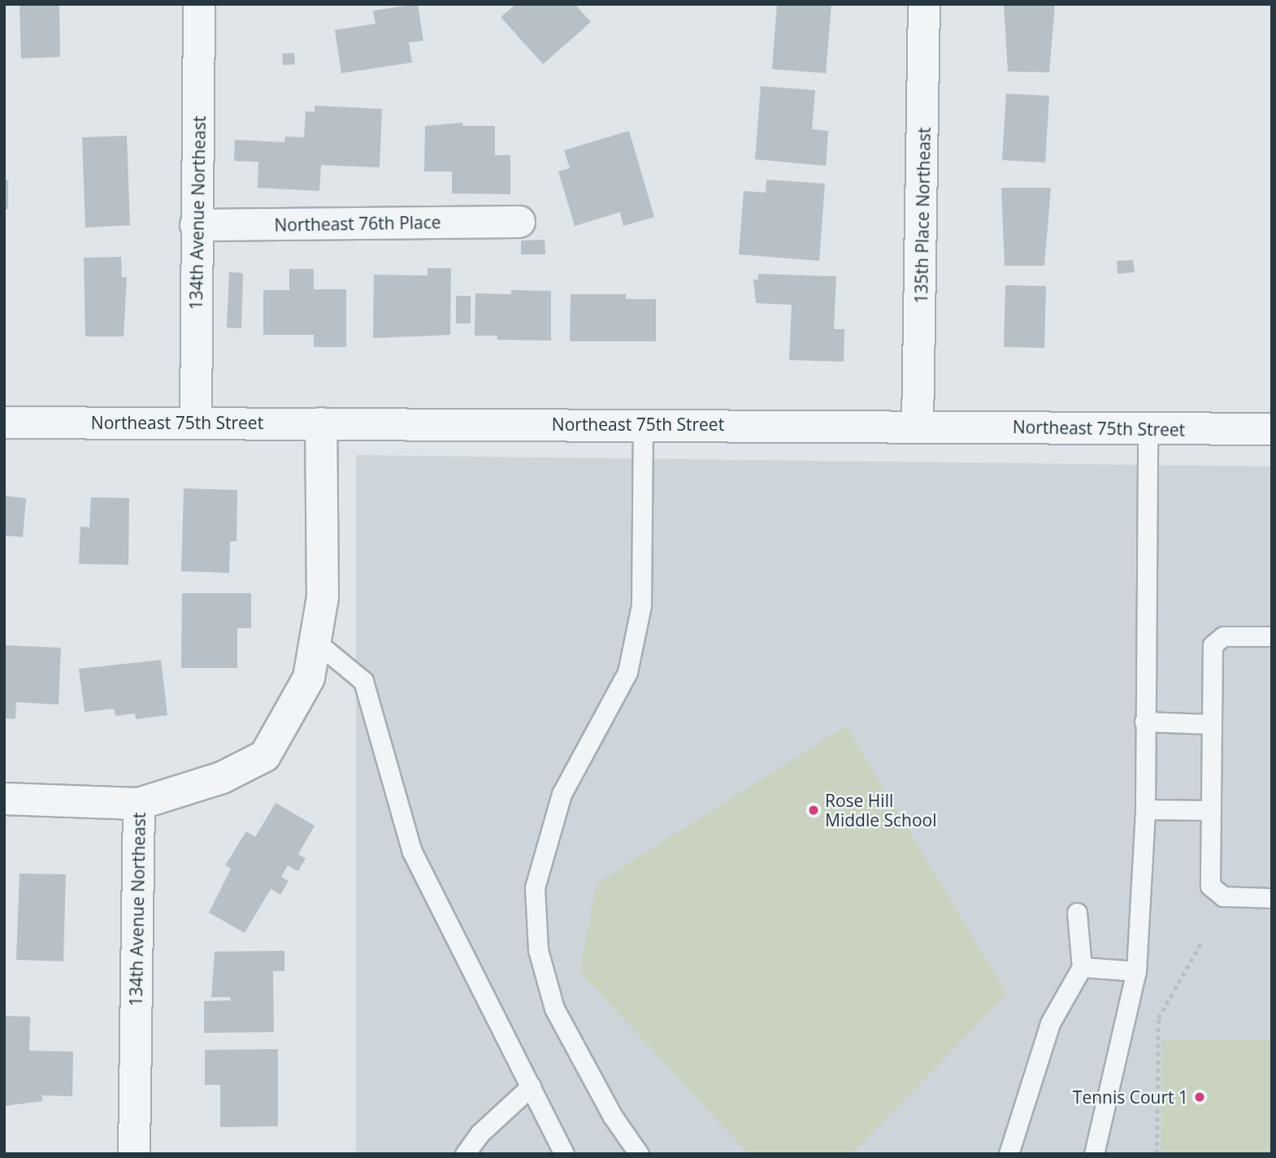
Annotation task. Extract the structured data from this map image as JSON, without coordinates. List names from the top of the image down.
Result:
{
  "streets": {
    "street": [
      "134th Avenue Northeast",
      "135th Place Northeast",
      "Northeast 76th Place",
      "Northeast 75th Street"
    ]
  },
  "crossings": [
    ["134th Avenue Northeast", "Northeast 76th Place"],
    ["134th Avenue Northeast", "Northeast 75th Street"],
    ["135th Place Northeast", "Northeast 75th Street"]
  ],
  "places": ["Rose Hill Middle School", "Tennis Court 1"]
}
